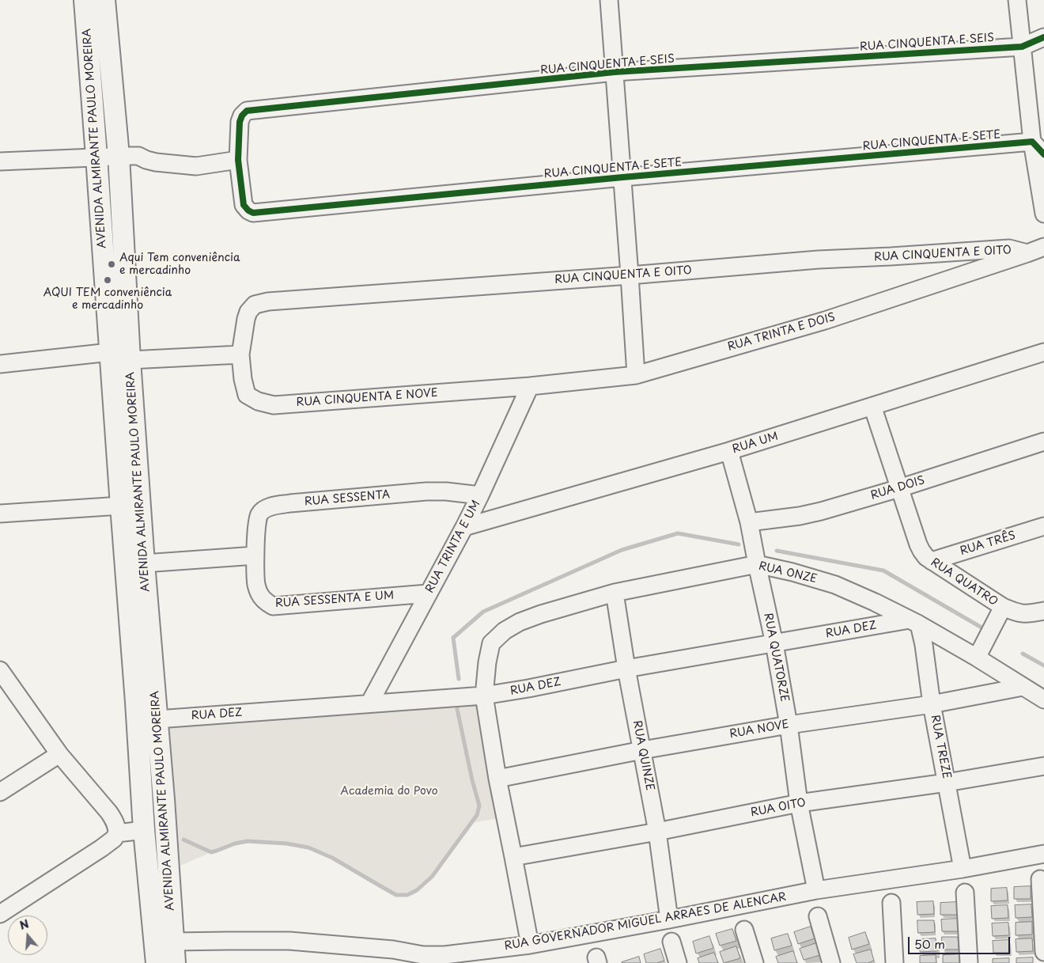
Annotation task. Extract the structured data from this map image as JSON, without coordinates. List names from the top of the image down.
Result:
{
  "streets": {
    "main road": ["AVENIDA ALMIRANTE PAULO MOREIRA"],
    "street": [
      "RUA CINQUENTA E SEIS",
      "RUA CINQUENTA E SETE",
      "RUA CINQUENTA E OITO",
      "RUA TRINTA E DOIS",
      "RUA CINQUENTA E NOVE",
      "RUA UM",
      "RUA DOIS",
      "RUA SESSENTA",
      "RUA TRÊS",
      "RUA TRINTA E UM",
      "RUA ONZE",
      "RUA QUATRO",
      "RUA SESSENTA E UM",
      "RUA DEZ",
      "RUA QUATORZE",
      "RUA NOVE",
      "RUA TREZE",
      "RUA QUINZE",
      "RUA OITO",
      "RUA GOVERNADOR MIGUEL ARRAES DE ALENCAR"
    ]
  },
  "crossings": [
    ["RUA CINQUENTA E SEIS", "RUA CINQUENTA E SETE"],
    ["AVENIDA ALMIRANTE PAULO MOREIRA", "RUA DEZ"],
    ["AVENIDA ALMIRANTE PAULO MOREIRA", "RUA GOVERNADOR MIGUEL ARRAES DE ALENCAR"],
    ["RUA CINQUENTA E OITO", "RUA TRINTA E DOIS"],
    ["RUA CINQUENTA E OITO", "RUA CINQUENTA E NOVE"],
    ["RUA TRINTA E DOIS", "RUA CINQUENTA E NOVE"],
    ["RUA TRINTA E DOIS", "RUA TRINTA E UM"],
    ["RUA CINQUENTA E NOVE", "RUA TRINTA E UM"],
    ["RUA UM", "RUA TRINTA E UM"],
    ["RUA UM", "RUA QUATRO"],
    ["RUA UM", "RUA QUATORZE"],
    ["RUA DOIS", "RUA QUATRO"],
    ["RUA DOIS", "RUA QUATORZE"],
    ["RUA SESSENTA", "RUA TRINTA E UM"],
    ["RUA SESSENTA", "RUA SESSENTA E UM"],
    ["RUA TRÊS", "RUA QUATRO"],
    ["RUA TRINTA E UM", "RUA SESSENTA E UM"],
    ["RUA TRINTA E UM", "RUA DEZ"],
    ["RUA ONZE", "RUA DEZ"],
    ["RUA ONZE", "RUA QUATORZE"],
    ["RUA ONZE", "RUA NOVE"],
    ["RUA ONZE", "RUA TREZE"],
    ["RUA ONZE", "RUA QUINZE"],
    ["RUA DEZ", "RUA QUATORZE"],
    ["RUA DEZ", "RUA TREZE"],
    ["RUA DEZ", "RUA QUINZE"],
    ["RUA QUATORZE", "RUA NOVE"],
    ["RUA QUATORZE", "RUA OITO"],
    ["RUA QUATORZE", "RUA GOVERNADOR MIGUEL ARRAES DE ALENCAR"],
    ["RUA NOVE", "RUA TREZE"],
    ["RUA NOVE", "RUA QUINZE"],
    ["RUA TREZE", "RUA OITO"],
    ["RUA TREZE", "RUA GOVERNADOR MIGUEL ARRAES DE ALENCAR"],
    ["RUA QUINZE", "RUA OITO"],
    ["RUA QUINZE", "RUA GOVERNADOR MIGUEL ARRAES DE ALENCAR"]
  ],
  "parks": ["Academia do Povo"],
  "places": ["Aqui Tem conveniência e mercadinho", "AQUI TEM conveniência e mercadinho"],
  "scale_bar": "50 m",
  "north": "top"
}
